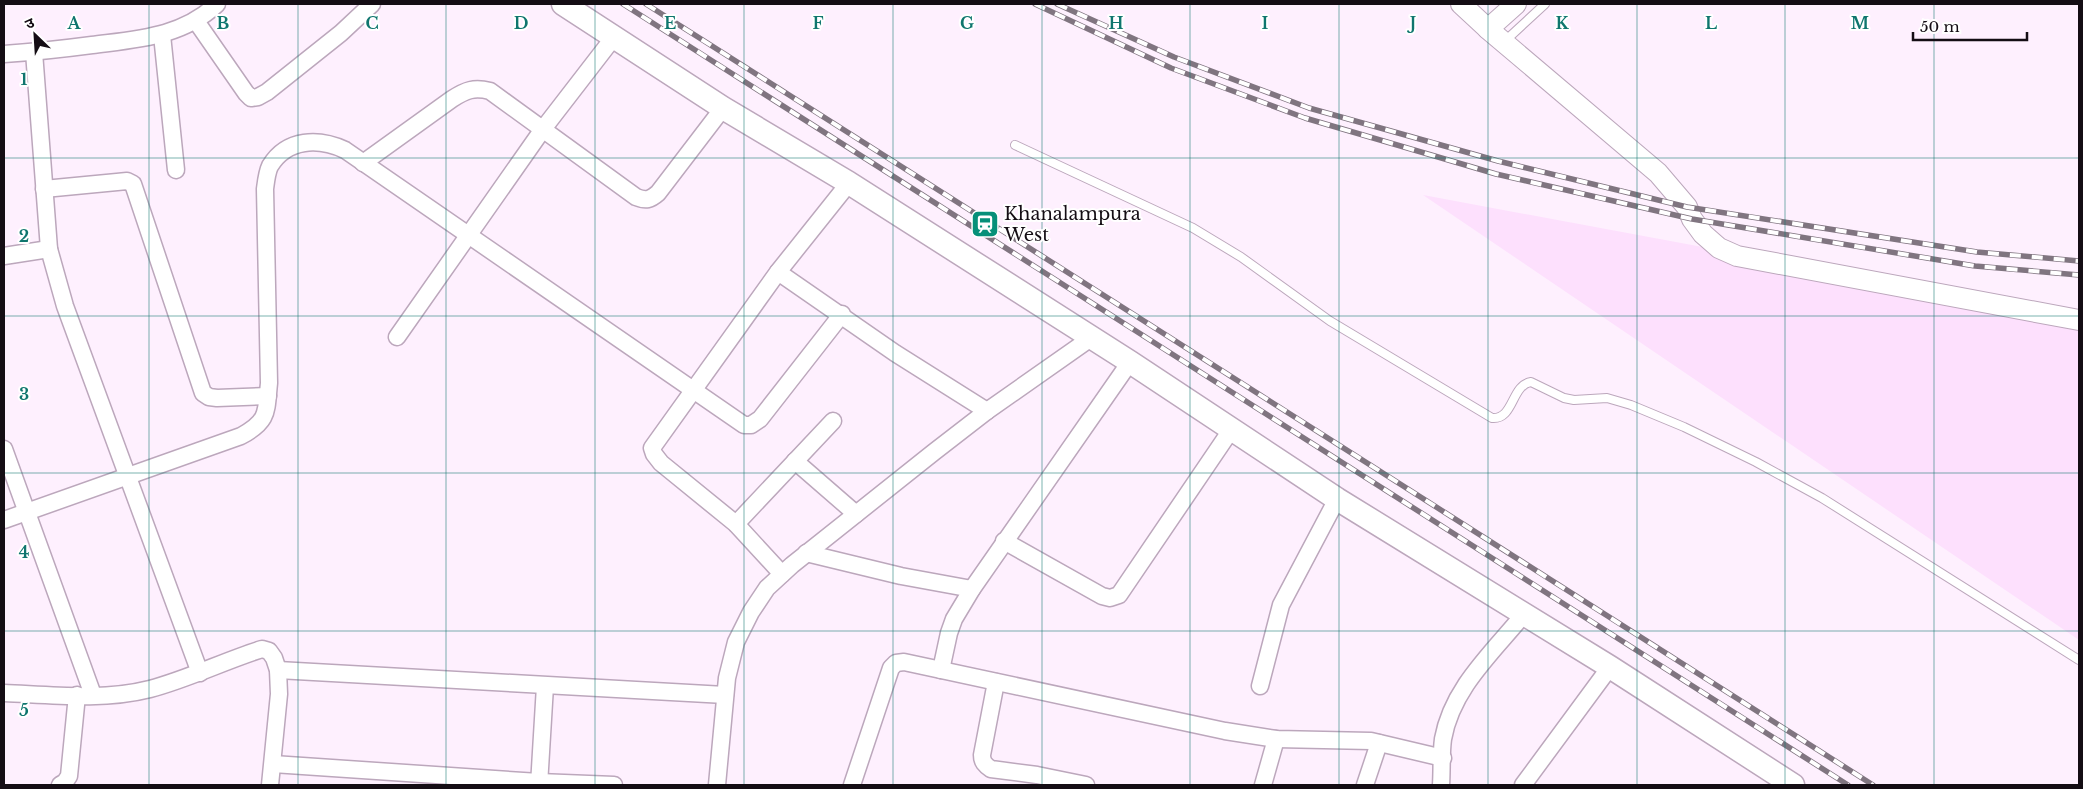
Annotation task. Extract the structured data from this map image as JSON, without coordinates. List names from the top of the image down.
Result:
{
  "places": {
    "station": ["Khanalampura West"]
  },
  "scale_bar": "50 m",
  "north": "top left",
  "grid": {
    "columns": [
      "A",
      "B",
      "C",
      "D",
      "E",
      "F",
      "G",
      "H",
      "I",
      "J",
      "K",
      "L",
      "M"
    ],
    "rows": [
      "1",
      "2",
      "3",
      "4",
      "5"
    ]
  }
}
